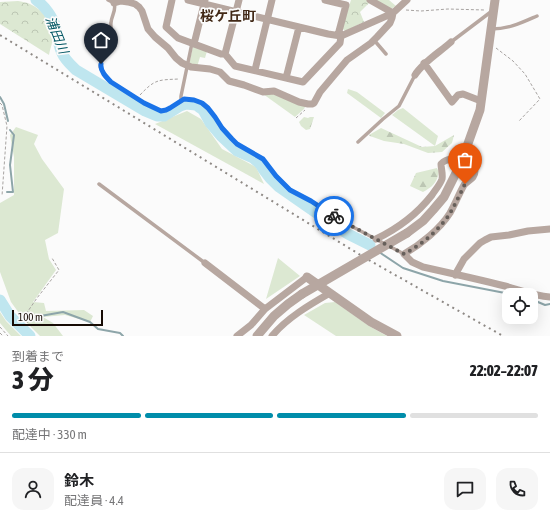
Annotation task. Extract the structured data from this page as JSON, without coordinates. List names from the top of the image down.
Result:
{
  "districts": ["桜ケ丘町"],
  "water": ["浦田川"],
  "scale_bar": "100 m",
  "page": {
    "scale": "100 m",
    "heading": ["3 分", "到着まで", "22:02–22:07"],
    "panel": ["鈴木", "配達員 · 4.4"],
    "bar": "配達中 · 330 m"
  }
}
